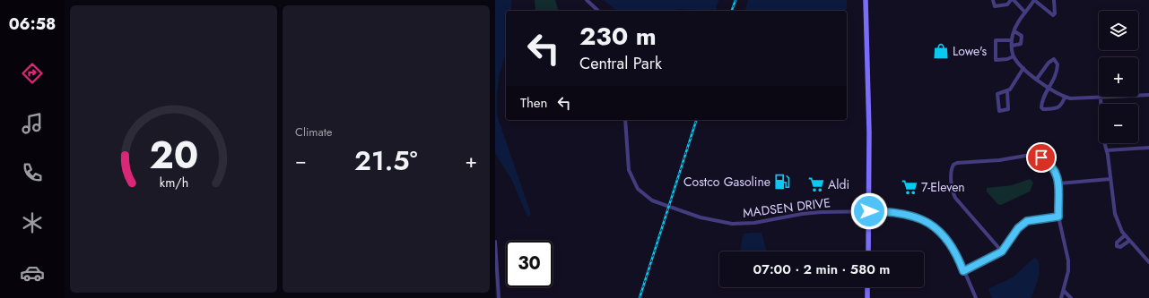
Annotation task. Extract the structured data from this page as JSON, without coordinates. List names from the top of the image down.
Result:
{
  "streets": {
    "street": ["MADSEN DRIVE"]
  },
  "places": {
    "shop": ["Lowe's"],
    "fuel station": ["Costco Gasoline"],
    "supermarket": ["Aldi", "7-Eleven"]
  },
  "page": {
    "tabs": "06:58",
    "tile": "Climate",
    "map_buttons": ["+", "−"],
    "turn": ["230 m", "Central Park"],
    "then": "Then",
    "heat": ["−", "21.5°", "+"],
    "limit": "30",
    "trip": "07:00 · 2 min · 580 m",
    "gauge": ["20", "km/h"]
  }
}
